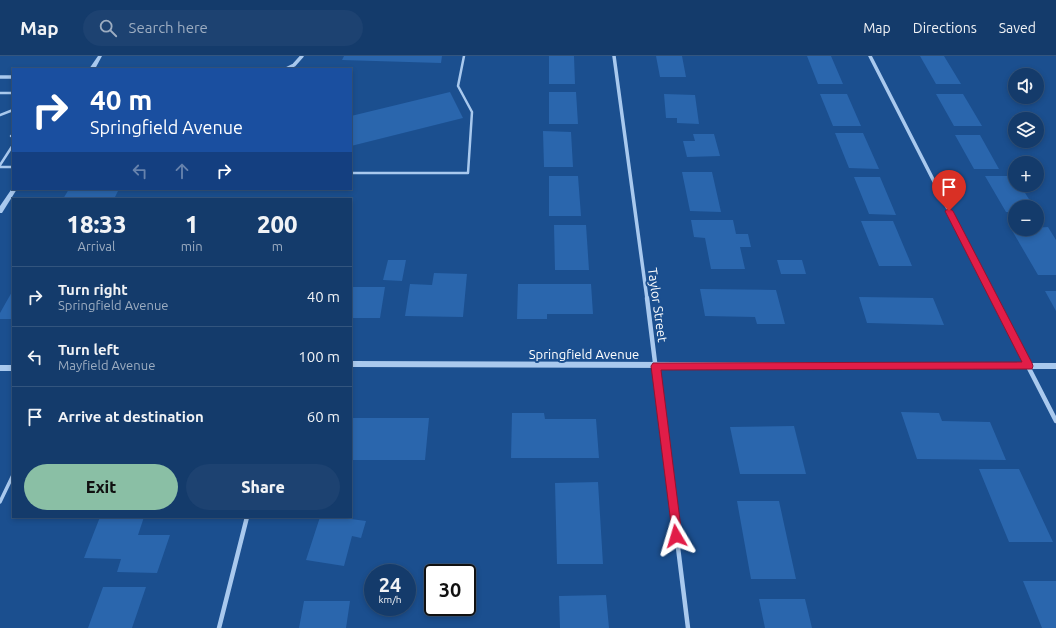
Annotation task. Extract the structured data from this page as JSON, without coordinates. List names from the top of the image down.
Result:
{
  "streets": {
    "street": ["Taylor Street", "Springfield Avenue"]
  },
  "crossings": [
    ["Taylor Street", "Springfield Avenue"]
  ],
  "page": {
    "header": "Map",
    "search": "Search here",
    "nav": ["Map", "Directions", "Saved"],
    "map_buttons": ["+", "−"],
    "turn": ["40 m", "Springfield Avenue"],
    "eta": [
      "18:33",
      "Arrival",
      "1",
      "min",
      "200",
      "m"
    ],
    "list": [
      {
        "name": "Turn right",
        "note": "Springfield Avenue",
        "value": "40 m"
      },
      {
        "name": "Turn left",
        "note": "Mayfield Avenue",
        "value": "100 m"
      },
      {
        "name": "Arrive at destination",
        "value": "60 m"
      }
    ],
    "buttons": ["Exit", "Share"],
    "speed": "24 km/h",
    "limit": "30"
  }
}
